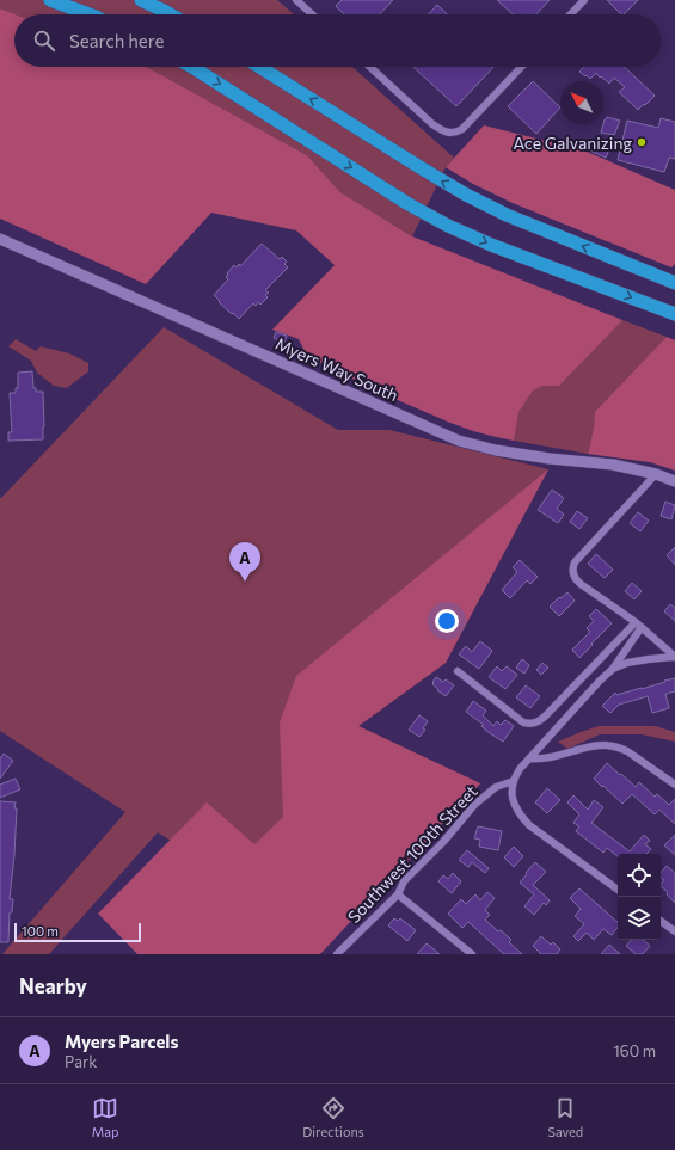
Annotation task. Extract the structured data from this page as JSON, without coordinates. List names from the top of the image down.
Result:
{
  "streets": {
    "main road": ["Myers Way South"],
    "street": ["Southwest 100th Street"]
  },
  "places": ["Ace Galvanizing"],
  "scale_bar": "100 m",
  "north": "top left",
  "page": {
    "search": "Search here",
    "pins": "A",
    "scale": "100 m",
    "heading": "Nearby",
    "list": [
      {
        "mark": "A",
        "name": "Myers Parcels",
        "note": "Park",
        "value": "160 m"
      }
    ],
    "nav": ["Map", "Directions", "Saved"]
  }
}
